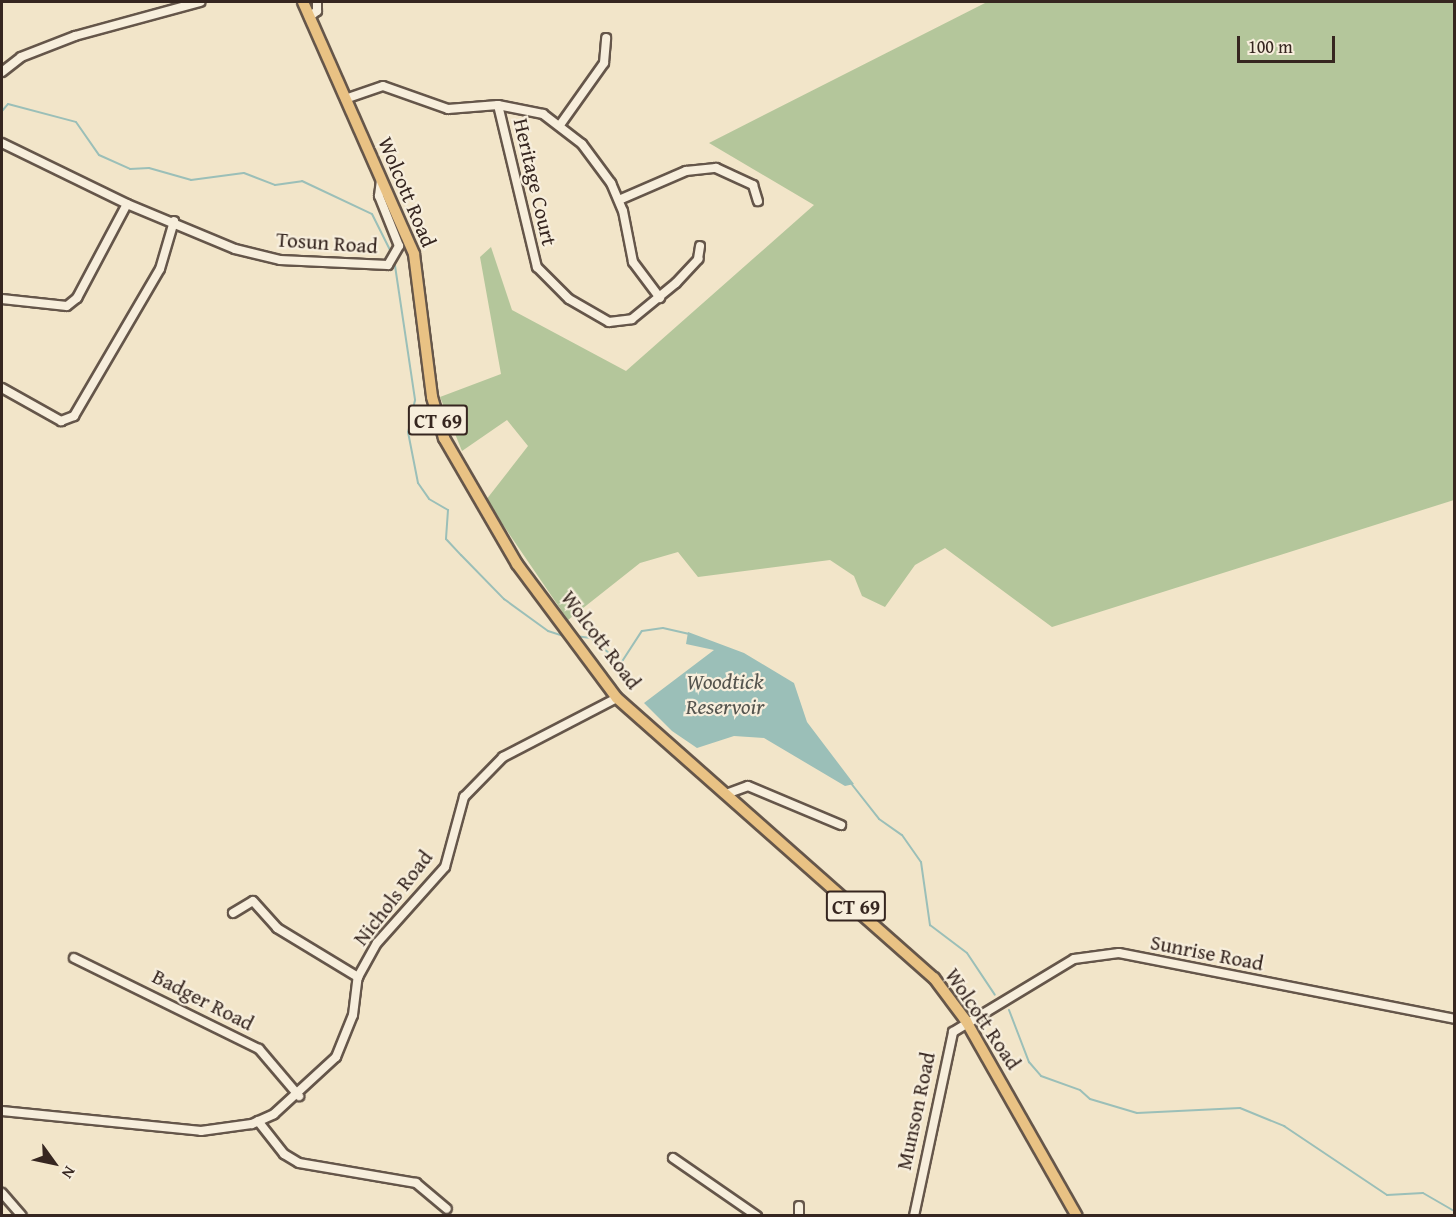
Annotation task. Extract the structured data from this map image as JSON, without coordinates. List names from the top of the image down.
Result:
{
  "streets": {
    "main road": ["Wolcott Road", "CT 69"],
    "street": [
      "Heritage Court",
      "Tosun Road",
      "Nichols Road",
      "Sunrise Road",
      "Badger Road",
      "Munson Road"
    ]
  },
  "crossings": [
    ["Wolcott Road", "Tosun Road"],
    ["Wolcott Road", "Nichols Road"],
    ["Wolcott Road", "Sunrise Road"],
    ["Wolcott Road", "Munson Road"],
    ["Nichols Road", "Badger Road"],
    ["Sunrise Road", "Munson Road"]
  ],
  "water": ["Woodtick Reservoir"],
  "scale_bar": "100 m",
  "north": "bottom right"
}
